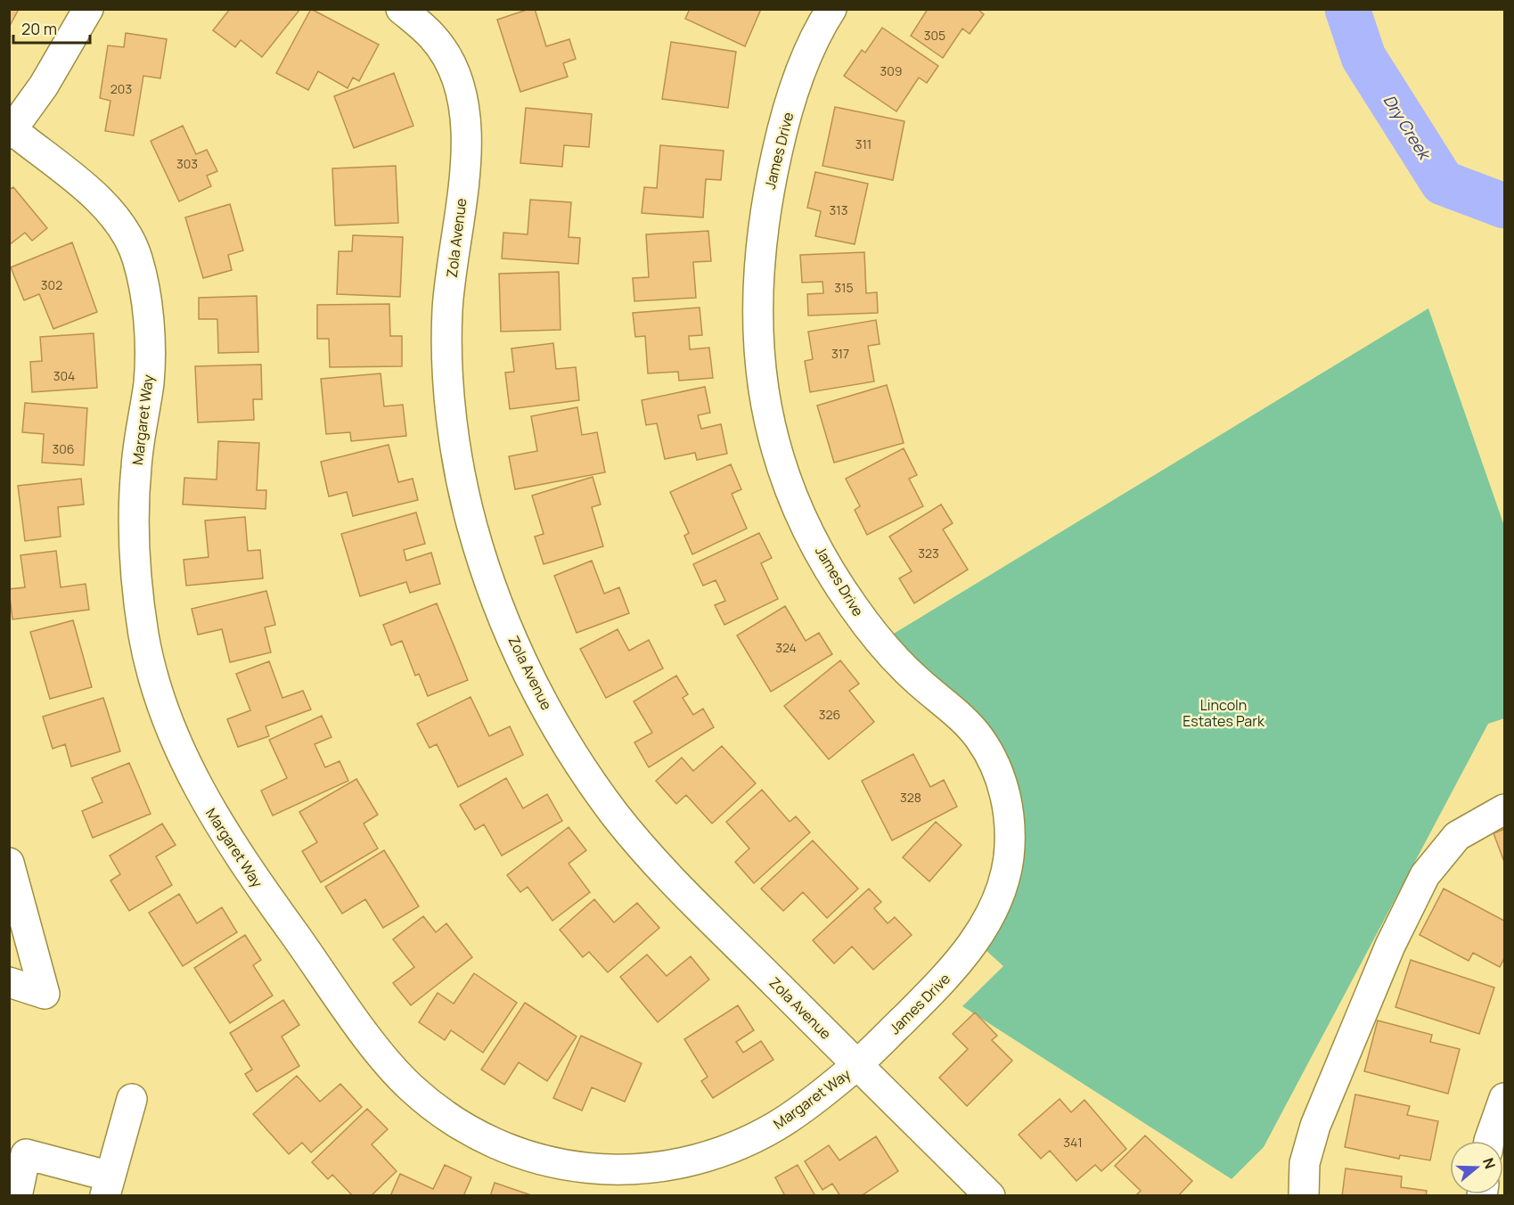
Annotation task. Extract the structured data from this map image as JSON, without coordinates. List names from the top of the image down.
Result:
{
  "streets": {
    "street": ["James Drive", "Zola Avenue", "Margaret Way"]
  },
  "crossings": [
    ["James Drive", "Zola Avenue"],
    ["James Drive", "Margaret Way"],
    ["Zola Avenue", "Margaret Way"]
  ],
  "water": ["Dry Creek"],
  "parks": ["Lincoln Estates Park"],
  "house_numbers": [
    "305",
    "309",
    "203",
    "311",
    "303",
    "313",
    "302",
    "315",
    "317",
    "304",
    "306",
    "323",
    "324",
    "326",
    "328",
    "341"
  ],
  "scale_bar": "20 m",
  "north": "right"
}
